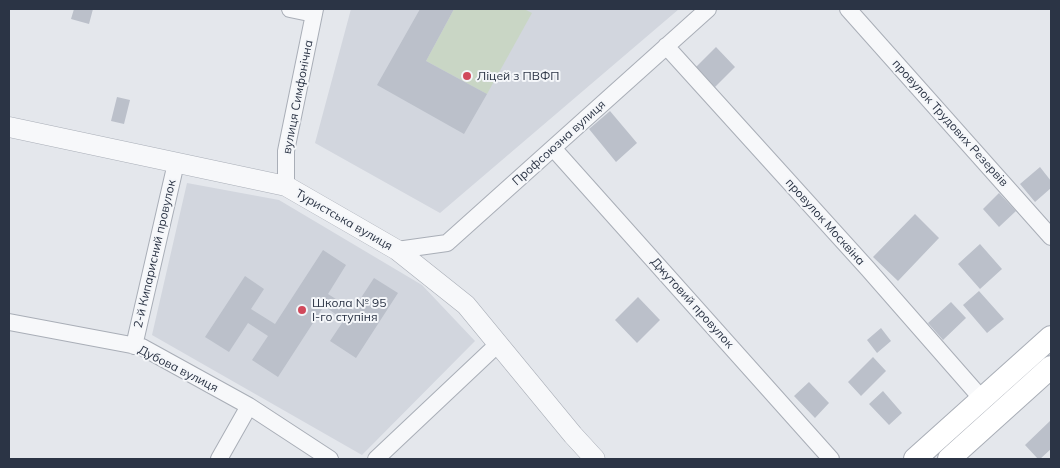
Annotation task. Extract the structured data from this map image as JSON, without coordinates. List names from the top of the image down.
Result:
{
  "streets": {
    "street": [
      "вулиця Симфонічна",
      "провулок Трудових Резервів",
      "Профсоюзна вулиця",
      "Туристська вулиця",
      "провулок Москвіна",
      "2-й Кипарисний провулок",
      "Джутовий провулок",
      "Дубова вулиця"
    ]
  },
  "crossings": [
    ["вулиця Симфонічна", "Туристська вулиця"],
    ["Профсоюзна вулиця", "Туристська вулиця"],
    ["Профсоюзна вулиця", "провулок Москвіна"],
    ["Профсоюзна вулиця", "Джутовий провулок"],
    ["Туристська вулиця", "2-й Кипарисний провулок"],
    ["2-й Кипарисний провулок", "Дубова вулиця"]
  ],
  "places": ["Ліцей з ПВФП", "Школа № 95 І-го ступіня"]
}
